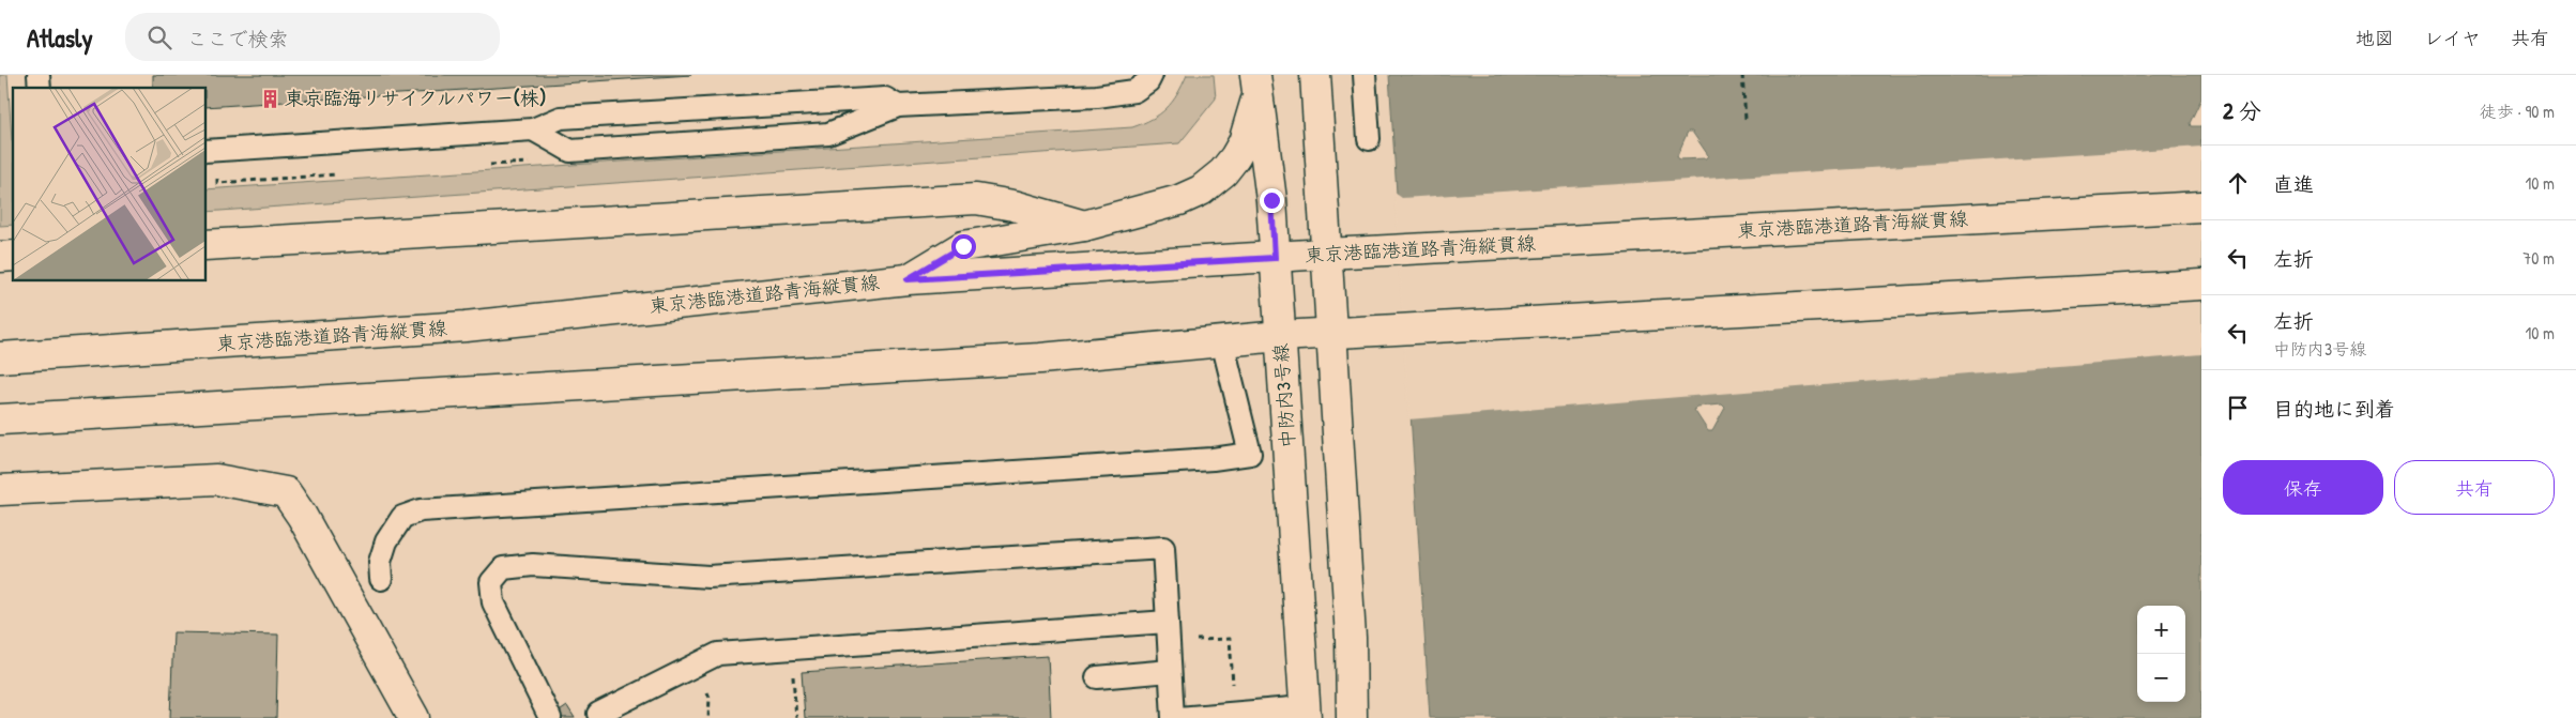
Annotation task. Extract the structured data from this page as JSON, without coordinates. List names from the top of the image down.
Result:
{
  "streets": {
    "street": ["東京港臨港道路青海縦貫線", "中防内3号線"]
  },
  "crossings": [
    ["東京港臨港道路青海縦貫線", "中防内3号線"]
  ],
  "places": {
    "building": ["東京臨海リサイクルパワー(株)"]
  },
  "page": {
    "header": "Atlasly",
    "search": "ここで検索",
    "nav": ["地図", "レイヤ", "共有"],
    "heading": ["2 分", "徒歩 · 90 m"],
    "list": [
      ["直進", "10 m"],
      ["左折", "70 m"],
      ["左折", "中防内3号線", "10 m"],
      "目的地に到着"
    ],
    "buttons": ["保存", "共有"],
    "map_buttons": ["+", "−"]
  }
}
